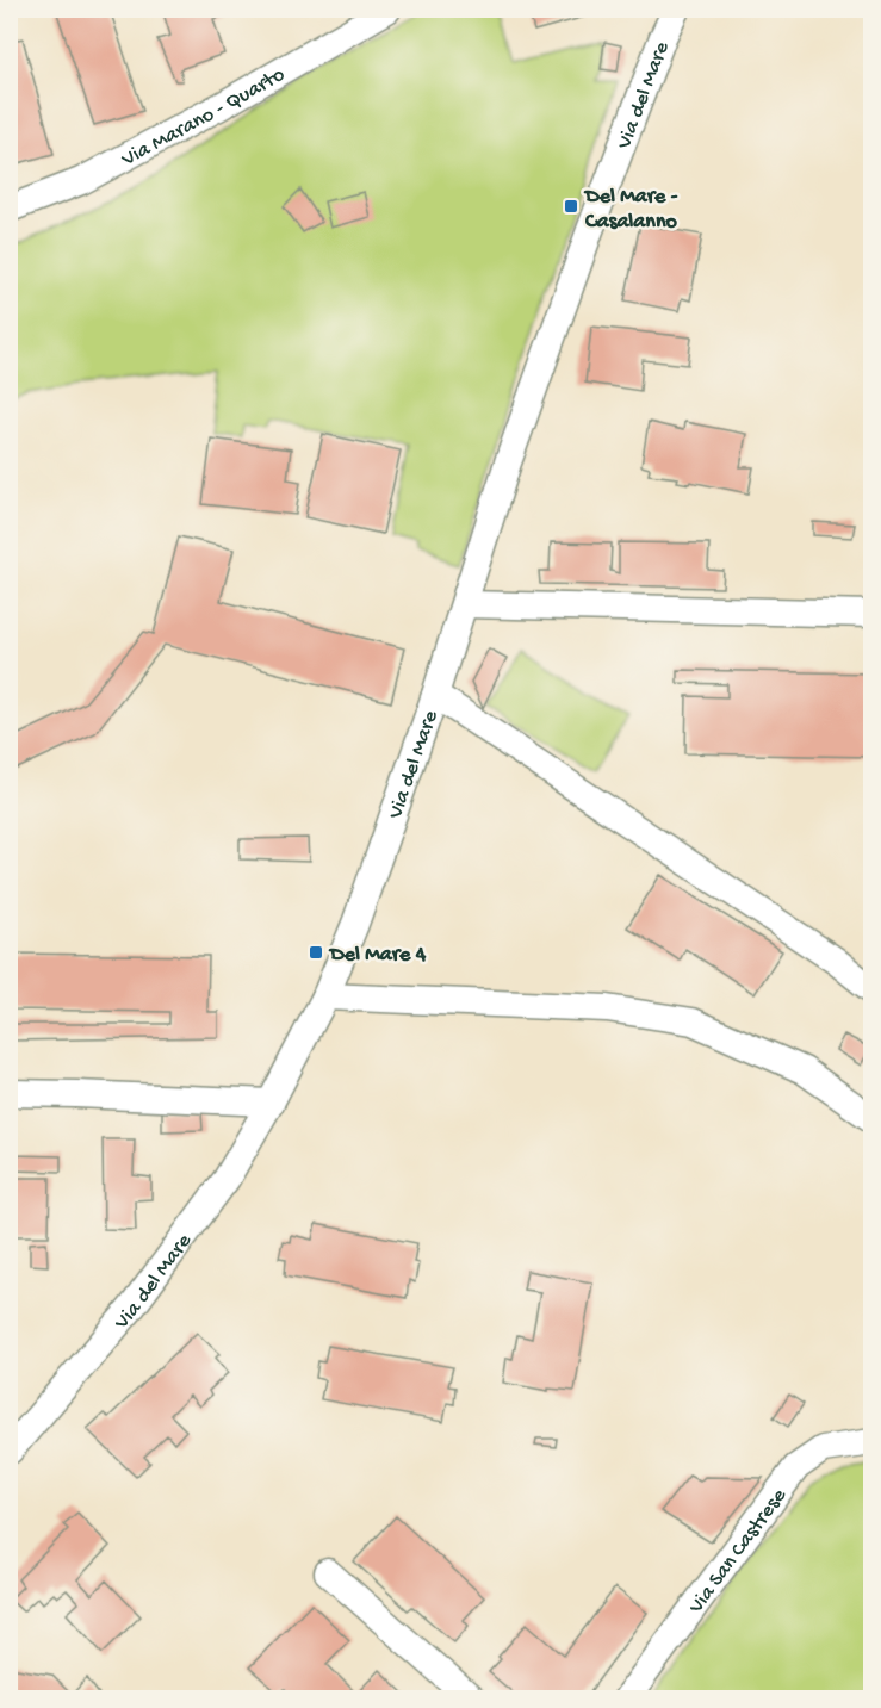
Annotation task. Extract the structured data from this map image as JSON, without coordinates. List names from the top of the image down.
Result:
{
  "streets": {
    "street": ["Via del Mare", "Via Marano - Quarto", "Via San Castrese"]
  },
  "places": {
    "transit": ["Del Mare - Casalanno", "Del Mare 4"]
  }
}
